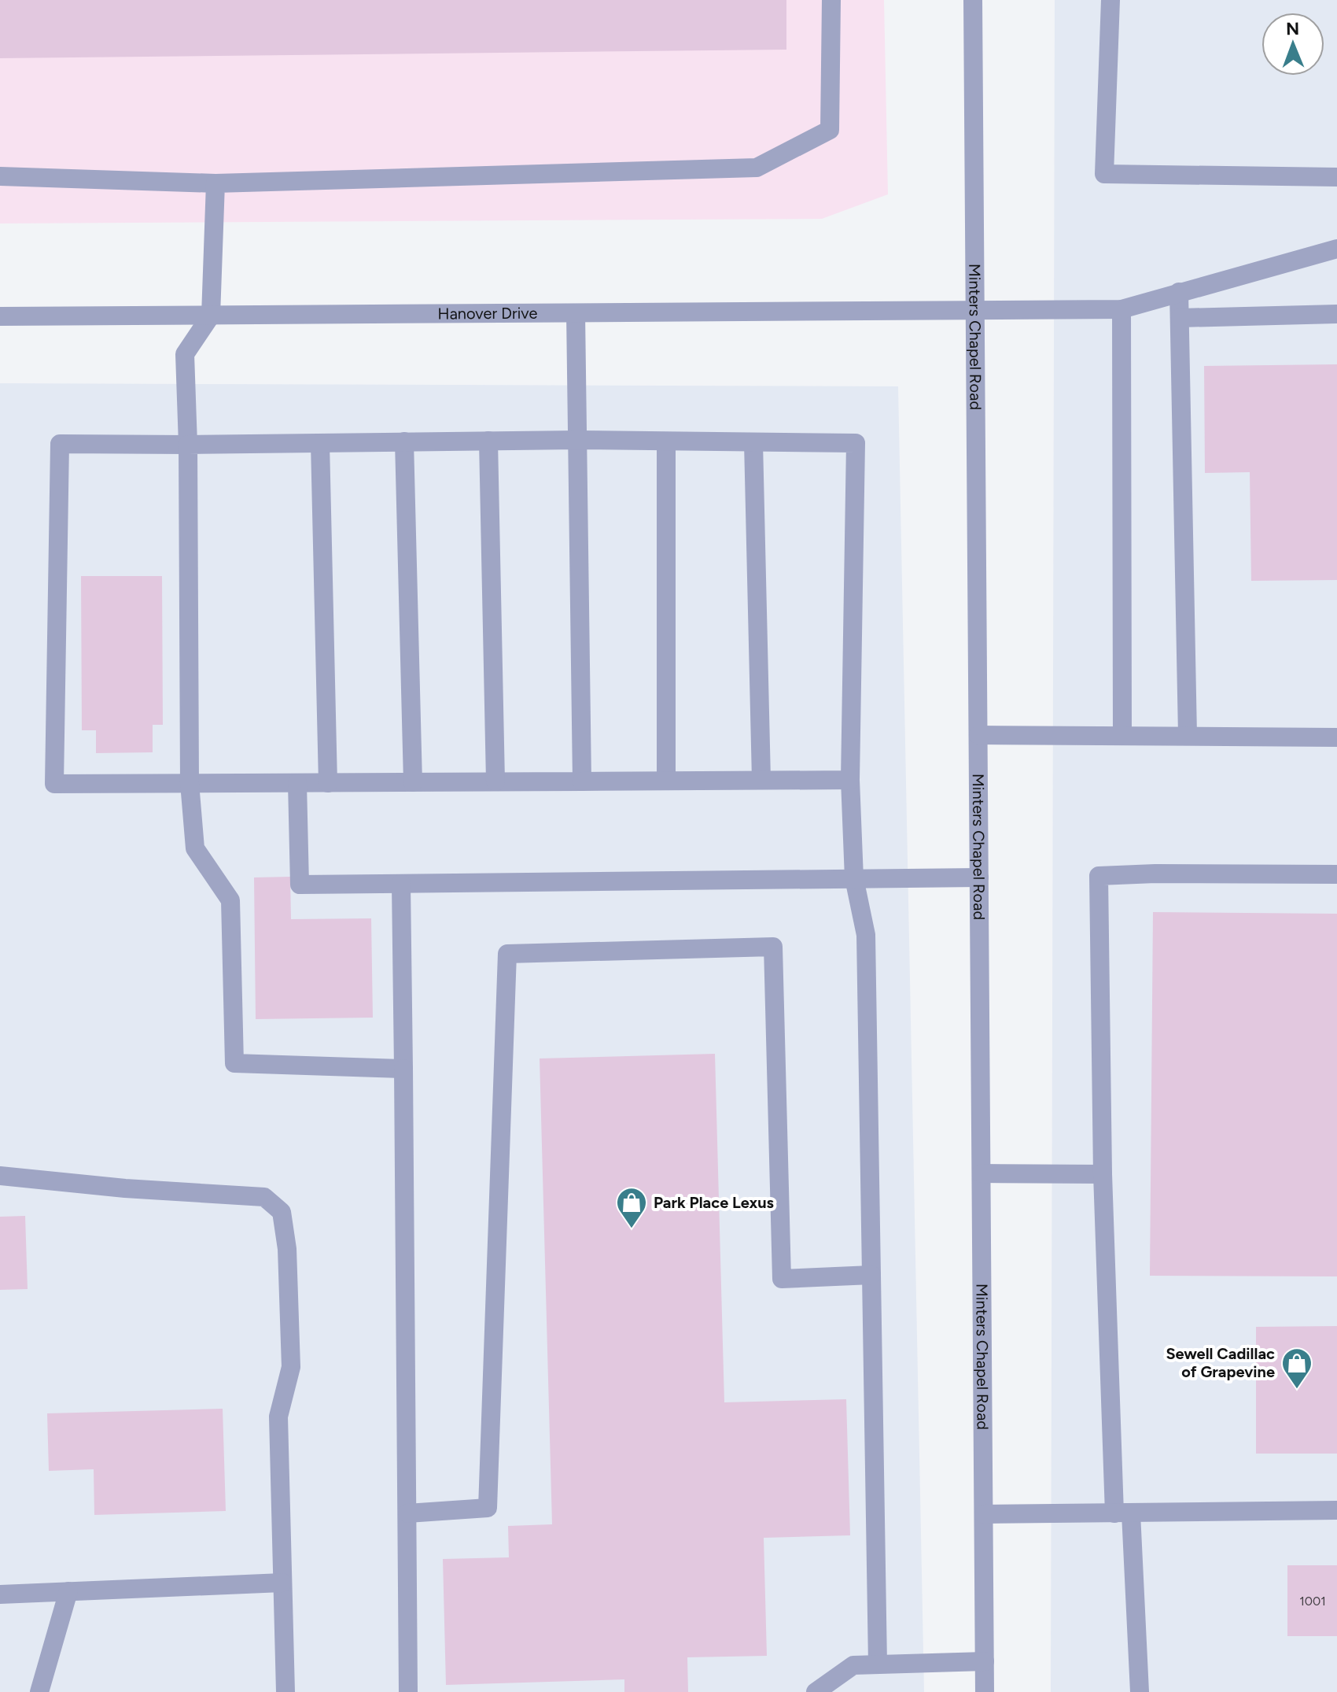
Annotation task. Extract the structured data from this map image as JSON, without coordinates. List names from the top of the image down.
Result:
{
  "streets": {
    "street": ["Hanover Drive", "Minters Chapel Road"]
  },
  "crossings": [
    ["Hanover Drive", "Minters Chapel Road"]
  ],
  "places": {
    "shop": ["Park Place Lexus", "Sewell Cadillac of Grapevine"]
  },
  "house_numbers": ["1001"],
  "north": "top"
}
